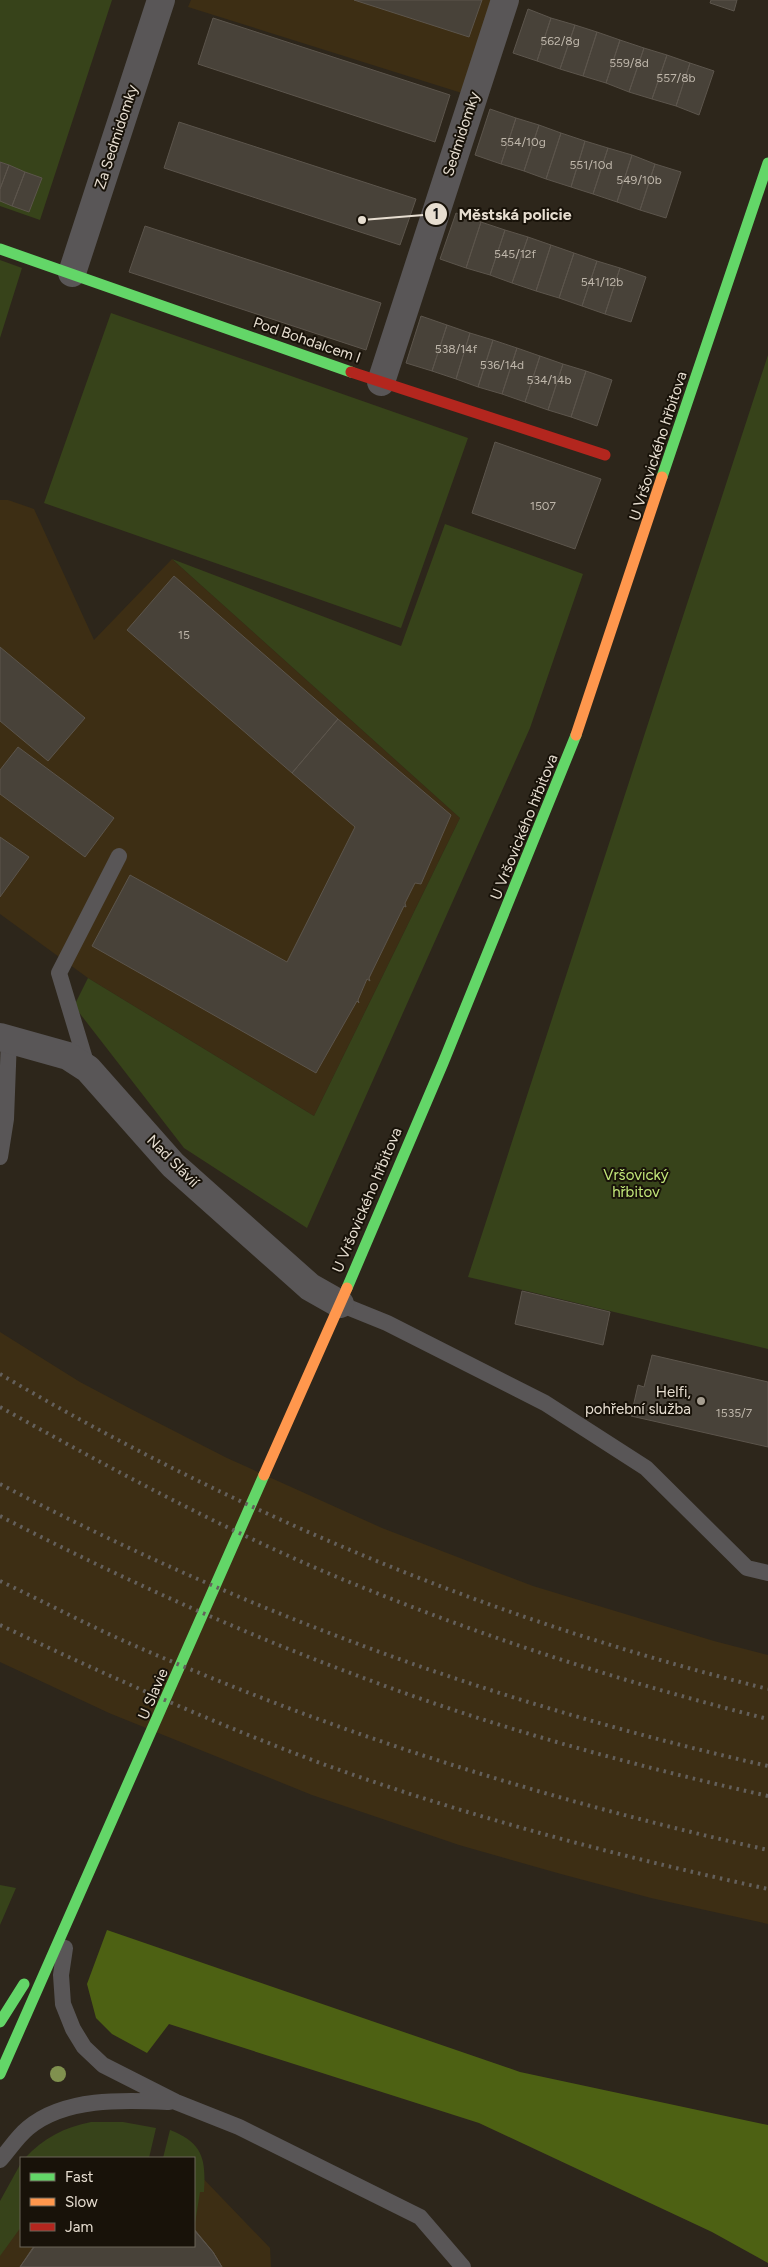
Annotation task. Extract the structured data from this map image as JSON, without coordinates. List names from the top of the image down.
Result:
{
  "streets": {
    "main road": ["Pod Bohdalcem I", "U Vršovického hřbitova", "U Slavie"],
    "street": ["Sedmidomky", "Za Sedmidomky", "Nad Slávií"]
  },
  "crossings": [
    ["Sedmidomky", "Pod Bohdalcem I"],
    ["Za Sedmidomky", "Pod Bohdalcem I"],
    ["U Vršovického hřbitova", "Nad Slávií"],
    ["U Vršovického hřbitova", "U Slavie"]
  ],
  "parks": ["Vršovický hřbitov"],
  "places": ["Městská policie", "Helfi, pohřební služba"],
  "house_numbers": [
    "562/8g",
    "559/8d",
    "557/8b",
    "554/10g",
    "551/10d",
    "549/10b",
    "545/12f",
    "541/12b",
    "538/14f",
    "536/14d",
    "534/14b",
    "1507",
    "15",
    "1535/7"
  ],
  "legend": ["Fast", "Slow", "Jam"]
}
